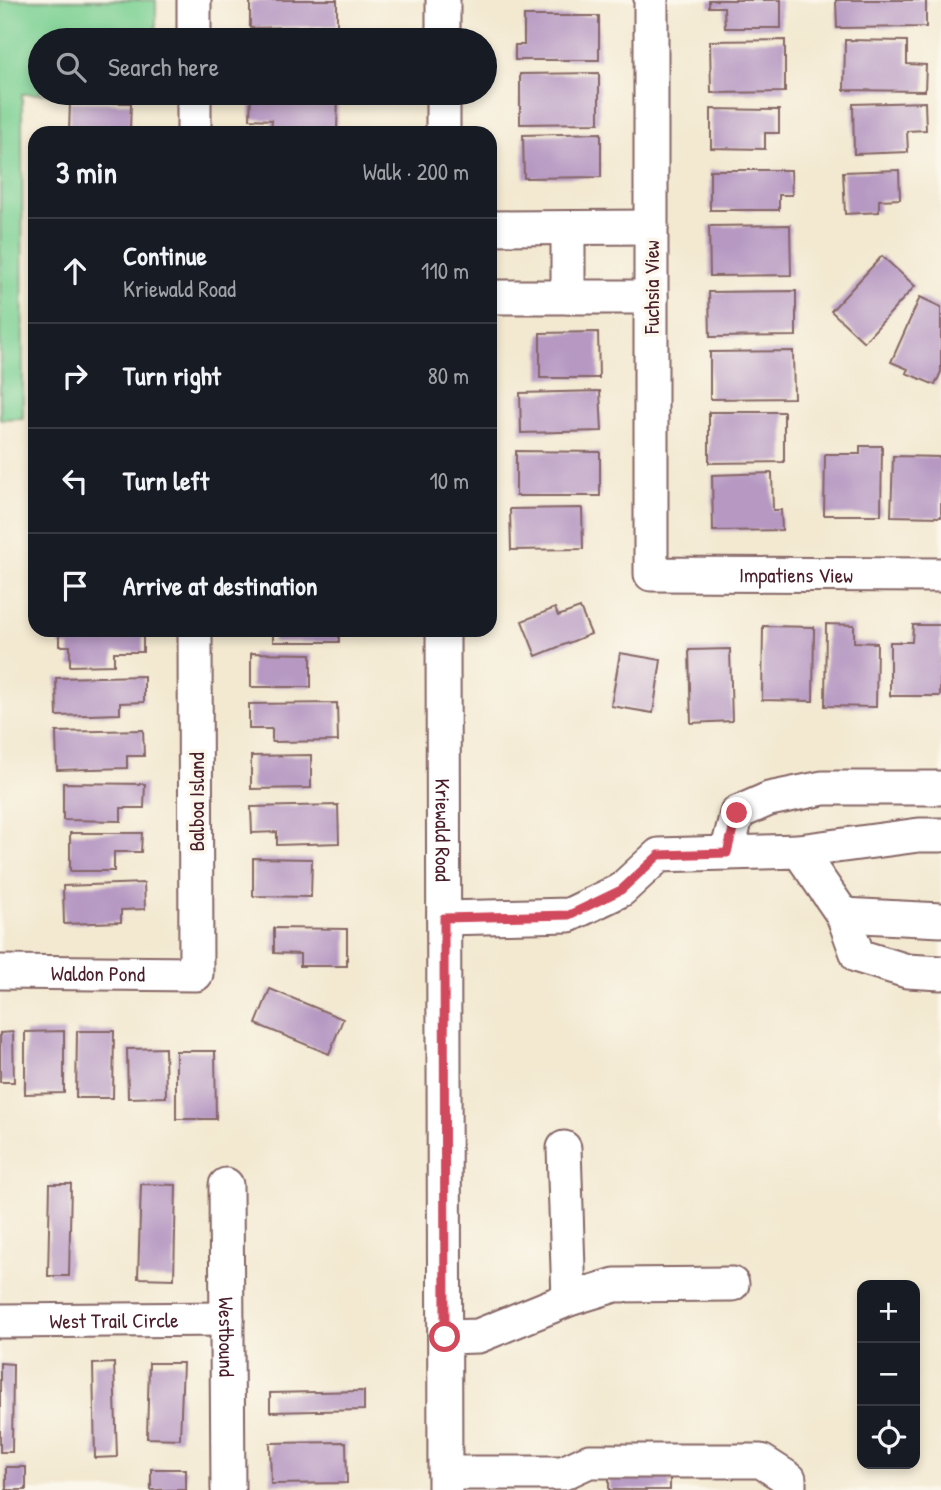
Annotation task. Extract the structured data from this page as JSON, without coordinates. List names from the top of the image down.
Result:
{
  "streets": {
    "street": [
      "Fuchsia View",
      "Impatiens View",
      "Balboa Island",
      "Kriewald Road",
      "Waldon Pond",
      "West Trail Circle",
      "Westbound"
    ]
  },
  "crossings": [
    ["Fuchsia View", "Impatiens View"],
    ["Balboa Island", "Waldon Pond"],
    ["West Trail Circle", "Westbound"]
  ],
  "page": {
    "search": "Search here",
    "heading": ["3 min", "Walk · 200 m"],
    "list": [
      ["Continue", "Kriewald Road", "110 m"],
      ["Turn right", "80 m"],
      ["Turn left", "10 m"],
      "Arrive at destination"
    ],
    "map_buttons": ["+", "−"]
  }
}
